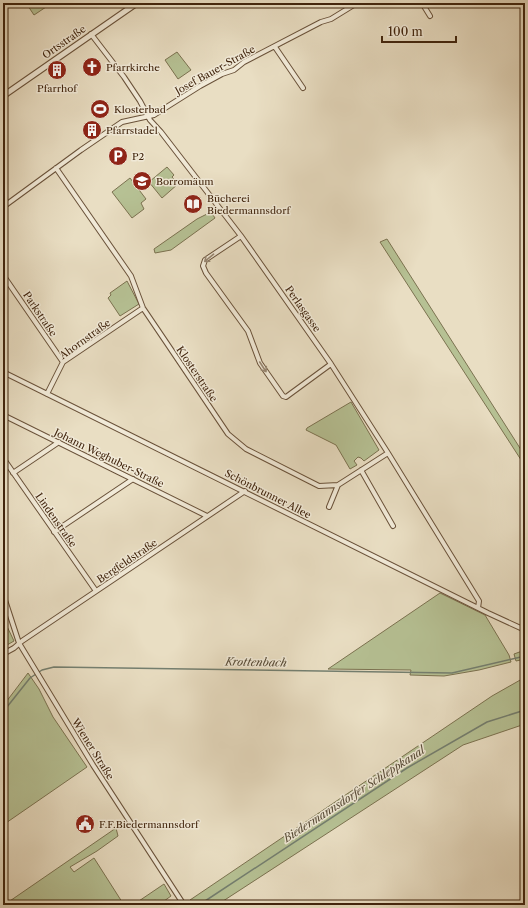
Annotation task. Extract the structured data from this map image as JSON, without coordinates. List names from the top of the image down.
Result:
{
  "streets": {
    "street": [
      "Ortsstraße",
      "Josef Bauer-Straße",
      "Perlasgasse",
      "Parkstraße",
      "Ahornstraße",
      "Klosterstraße",
      "Johann Weghuber-Straße",
      "Schönbrunner Allee",
      "Lindenstraße",
      "Bergfeldstraße",
      "Wiener Straße"
    ]
  },
  "crossings": [
    ["Ortsstraße", "Perlasgasse"],
    ["Josef Bauer-Straße", "Perlasgasse"],
    ["Josef Bauer-Straße", "Klosterstraße"],
    ["Perlasgasse", "Schönbrunner Allee"],
    ["Parkstraße", "Ahornstraße"],
    ["Ahornstraße", "Klosterstraße"],
    ["Ahornstraße", "Schönbrunner Allee"],
    ["Johann Weghuber-Straße", "Bergfeldstraße"],
    ["Schönbrunner Allee", "Bergfeldstraße"],
    ["Lindenstraße", "Bergfeldstraße"],
    ["Bergfeldstraße", "Wiener Straße"]
  ],
  "water": ["Krottenbach", "Biedermannsdorfer Schleppkanal"],
  "places": {
    "church": ["Pfarrkirche"],
    "building": ["Pfarrhof", "Pfarrstadel"],
    "sports": ["Klosterbad"],
    "parking": ["P2"],
    "school or university": ["Borromäum"],
    "library": ["Bücherei Biedermannsdorf"],
    "public building": ["F.F.Biedermannsdorf"]
  },
  "scale_bar": "100 m"
}
